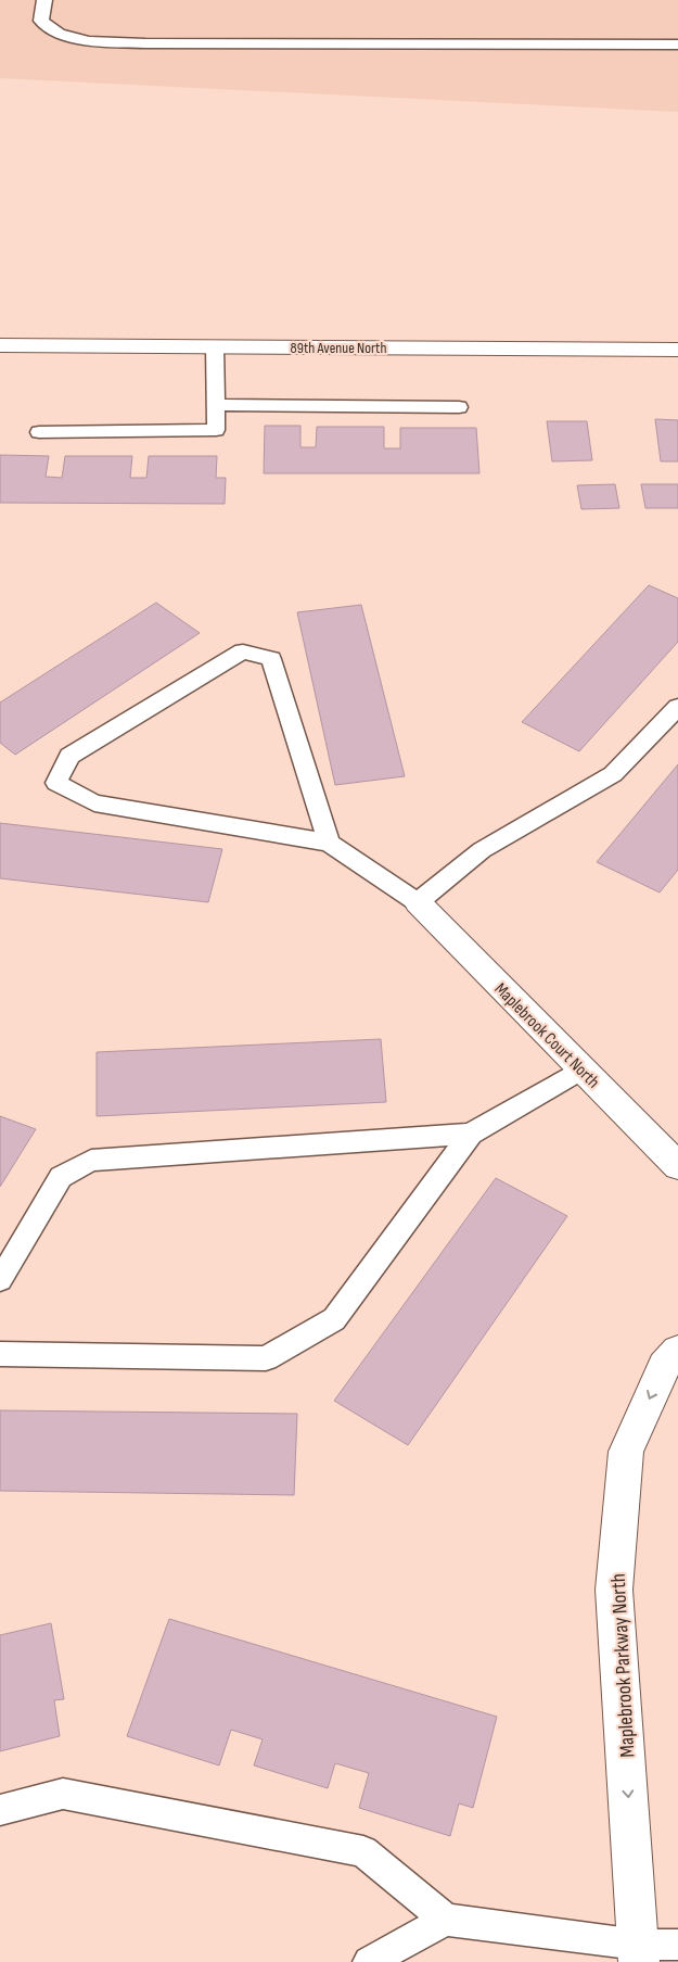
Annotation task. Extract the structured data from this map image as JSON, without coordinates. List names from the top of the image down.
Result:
{
  "streets": {
    "street": ["89th Avenue North", "Maplebrook Court North", "Maplebrook Parkway North"]
  },
  "one_way": ["Maplebrook Parkway North"]
}
